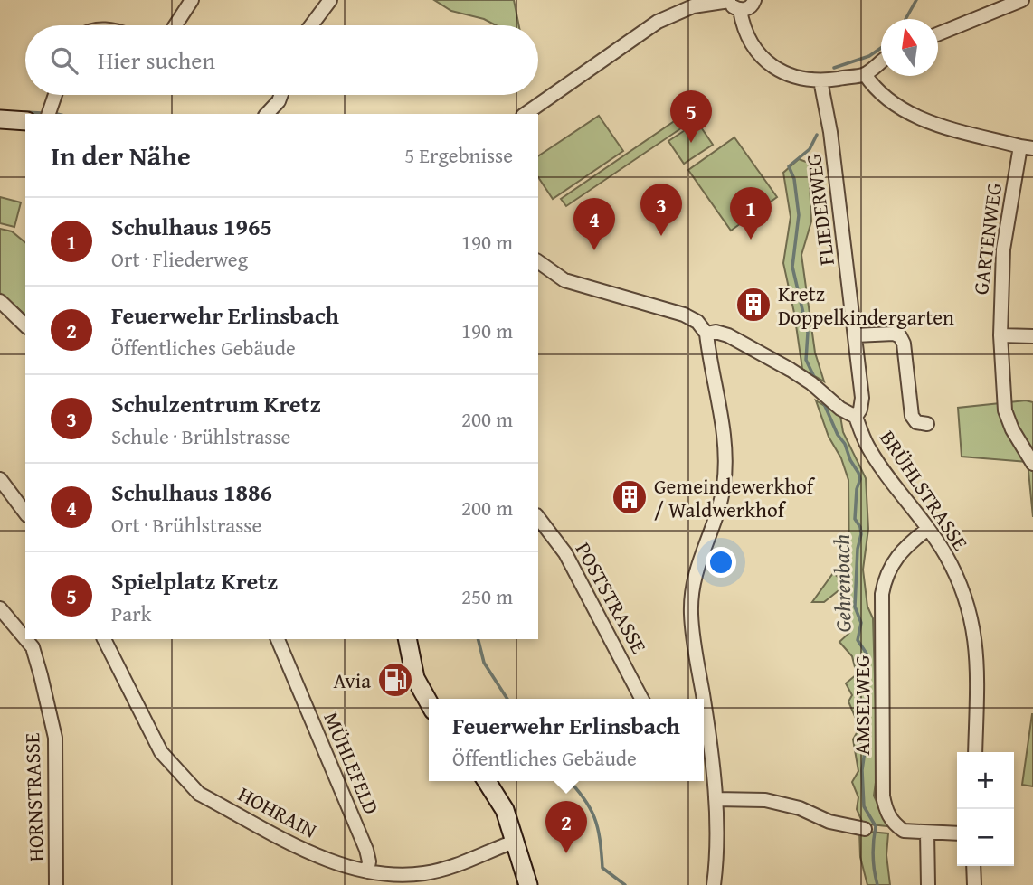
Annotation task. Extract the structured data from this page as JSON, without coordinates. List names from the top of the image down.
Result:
{
  "streets": {
    "street": [
      "FLIEDERWEG",
      "GARTENWEG",
      "BRÜHLSTRASSE",
      "POSTSTRASSE",
      "AMSELWEG",
      "MÜHLEFELD",
      "HORNSTRASSE",
      "HOHRAIN"
    ]
  },
  "crossings": [
    ["FLIEDERWEG", "BRÜHLSTRASSE"],
    ["BRÜHLSTRASSE", "AMSELWEG"],
    ["MÜHLEFELD", "HOHRAIN"]
  ],
  "water": ["Gehrenbach"],
  "places": {
    "building": ["Kretz Doppelkindergarten", "Gemeindewerkhof / Waldwerkhof"],
    "fuel station": ["Avia"]
  },
  "north": "top",
  "page": {
    "search": "Hier suchen",
    "pins": [
      "5",
      "3",
      "1",
      "4",
      "2"
    ],
    "heading": ["In der Nähe", "5 Ergebnisse"],
    "list": [
      {
        "mark": "1",
        "name": "Schulhaus 1965",
        "note": "Ort · Fliederweg",
        "value": "190 m"
      },
      {
        "mark": "2",
        "name": "Feuerwehr Erlinsbach",
        "note": "Öffentliches Gebäude",
        "value": "190 m"
      },
      {
        "mark": "3",
        "name": "Schulzentrum Kretz",
        "note": "Schule · Brühlstrasse",
        "value": "200 m"
      },
      {
        "mark": "4",
        "name": "Schulhaus 1886",
        "note": "Ort · Brühlstrasse",
        "value": "200 m"
      },
      {
        "mark": "5",
        "name": "Spielplatz Kretz",
        "note": "Park",
        "value": "250 m"
      }
    ],
    "popup": ["Feuerwehr Erlinsbach", "Öffentliches Gebäude"],
    "map_buttons": ["+", "−"]
  }
}
